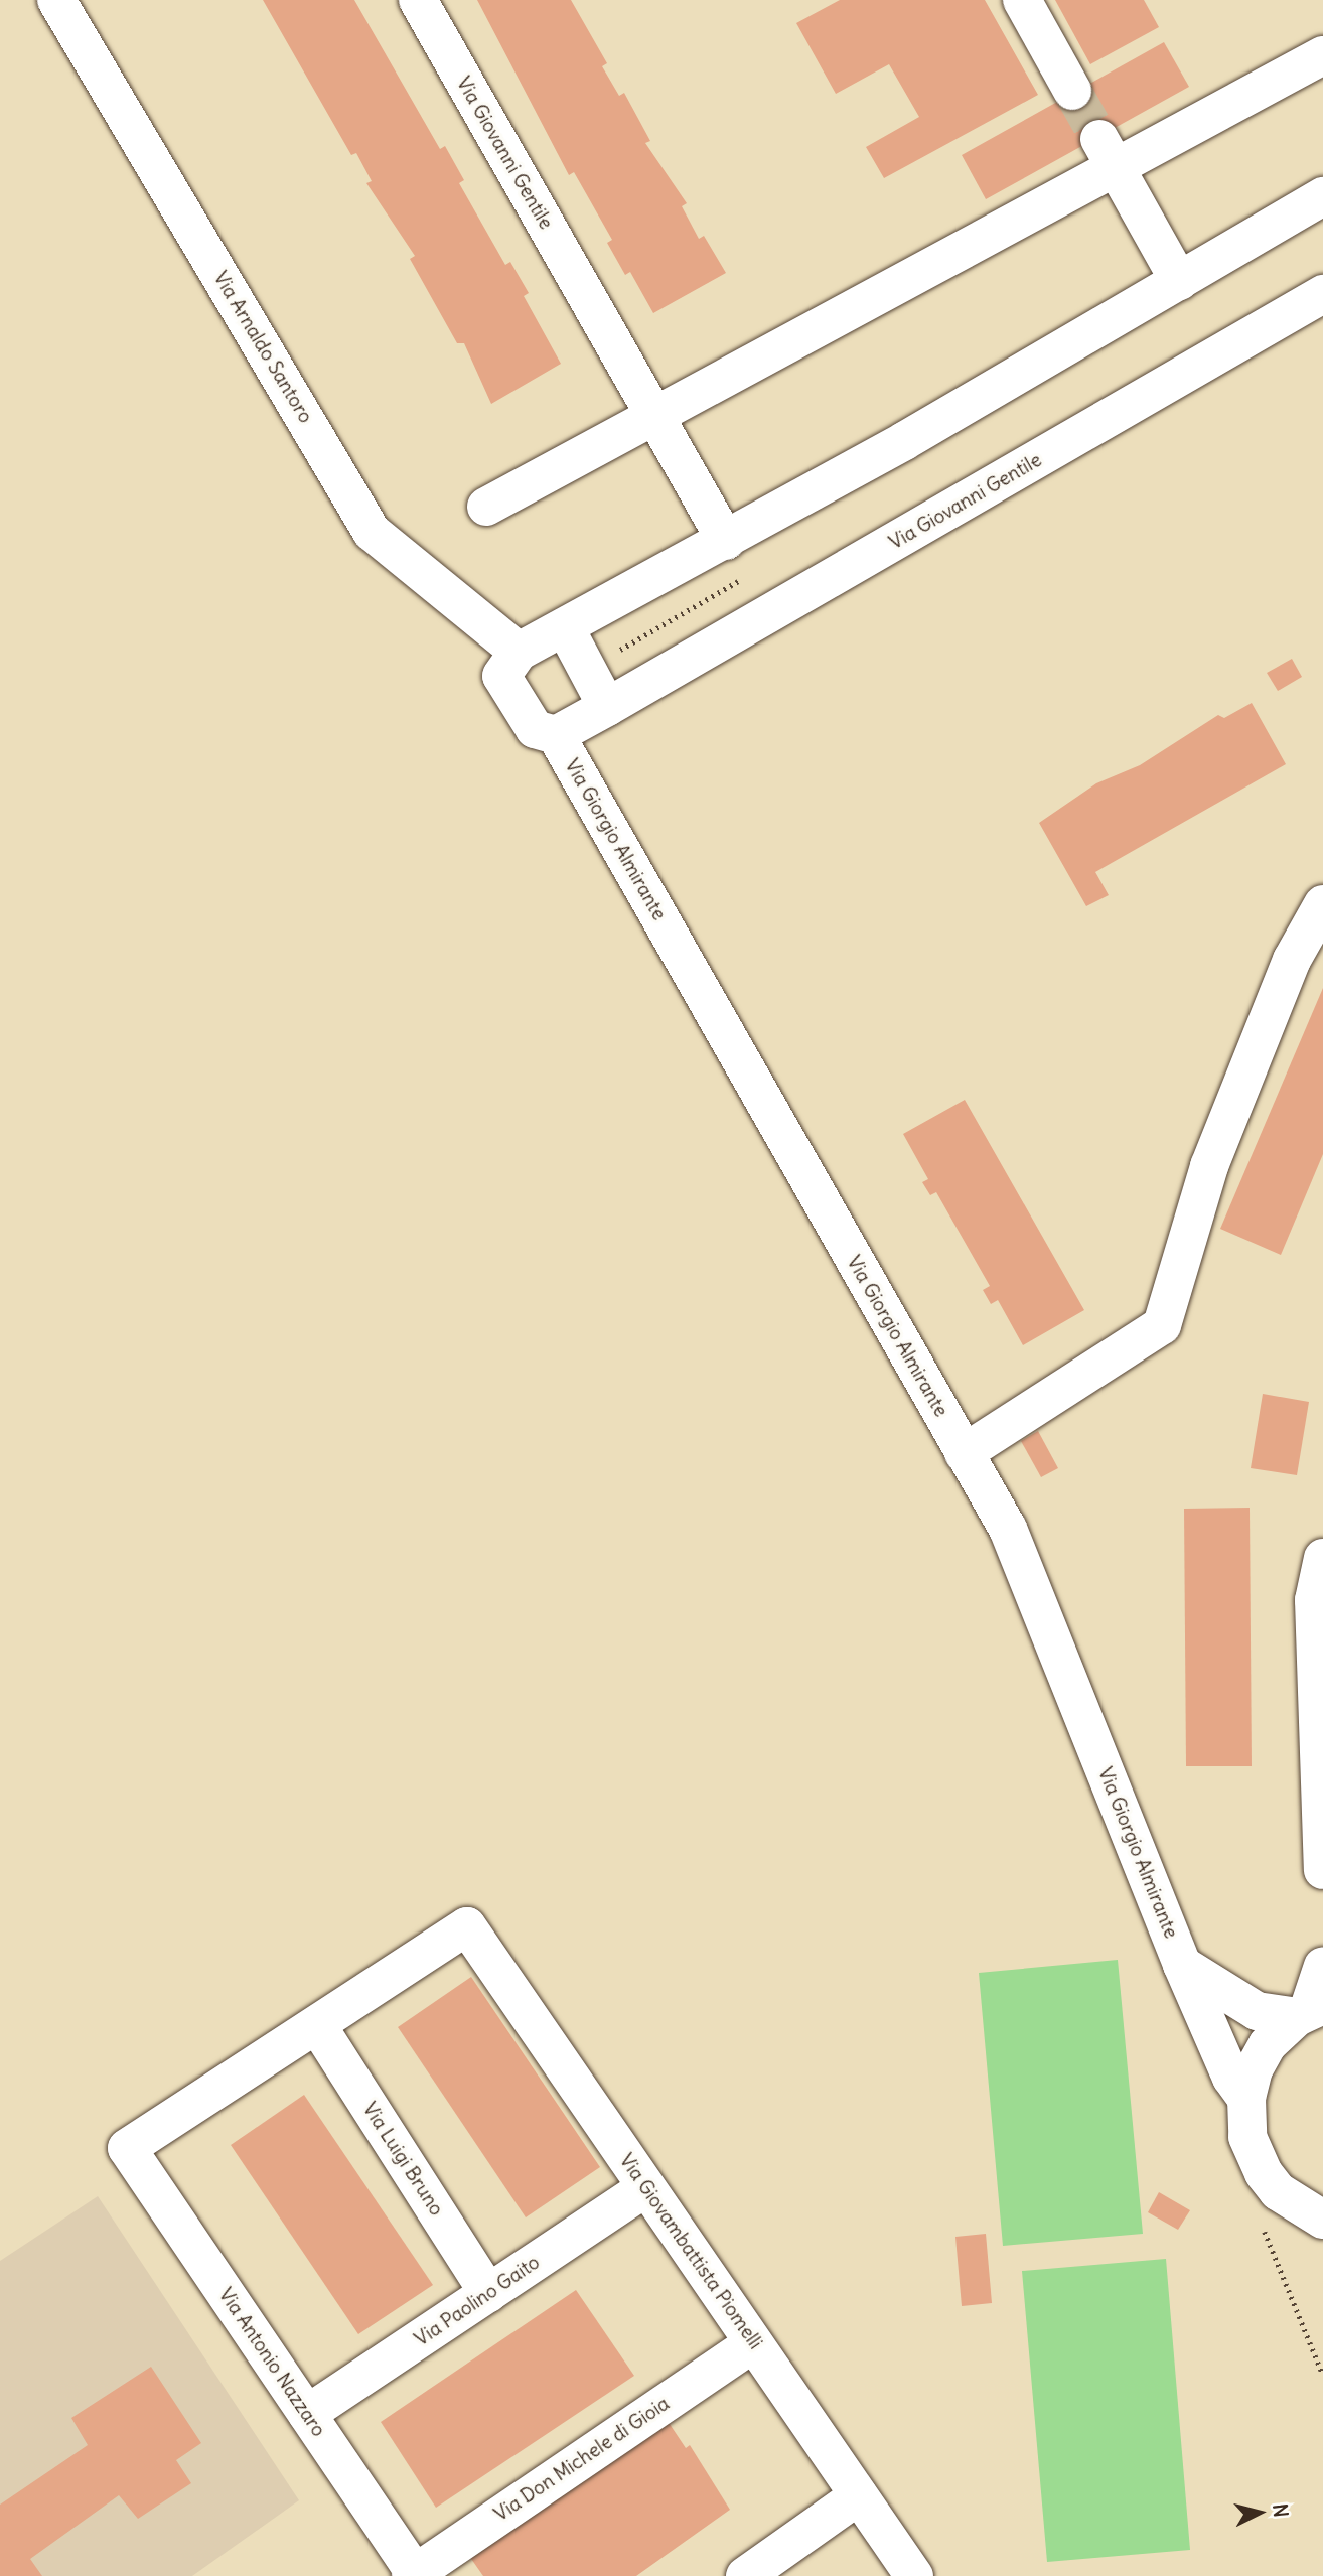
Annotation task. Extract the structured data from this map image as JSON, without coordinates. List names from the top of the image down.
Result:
{
  "streets": {
    "street": [
      "Via Giovanni Gentile",
      "Via Arnaldo Santoro",
      "Via Giorgio Almirante",
      "Via Luigi Bruno",
      "Via Giovambattista Piomelli",
      "Via Paolino Gaito",
      "Via Antonio Nazzaro",
      "Via Don Michele di Gioia"
    ]
  },
  "crossings": [
    ["Via Giovanni Gentile", "Via Giorgio Almirante"],
    ["Via Luigi Bruno", "Via Giovambattista Piomelli"],
    ["Via Luigi Bruno", "Via Paolino Gaito"],
    ["Via Luigi Bruno", "Via Antonio Nazzaro"],
    ["Via Giovambattista Piomelli", "Via Paolino Gaito"],
    ["Via Giovambattista Piomelli", "Via Antonio Nazzaro"],
    ["Via Giovambattista Piomelli", "Via Don Michele di Gioia"],
    ["Via Paolino Gaito", "Via Antonio Nazzaro"],
    ["Via Antonio Nazzaro", "Via Don Michele di Gioia"]
  ],
  "north": "right"
}
